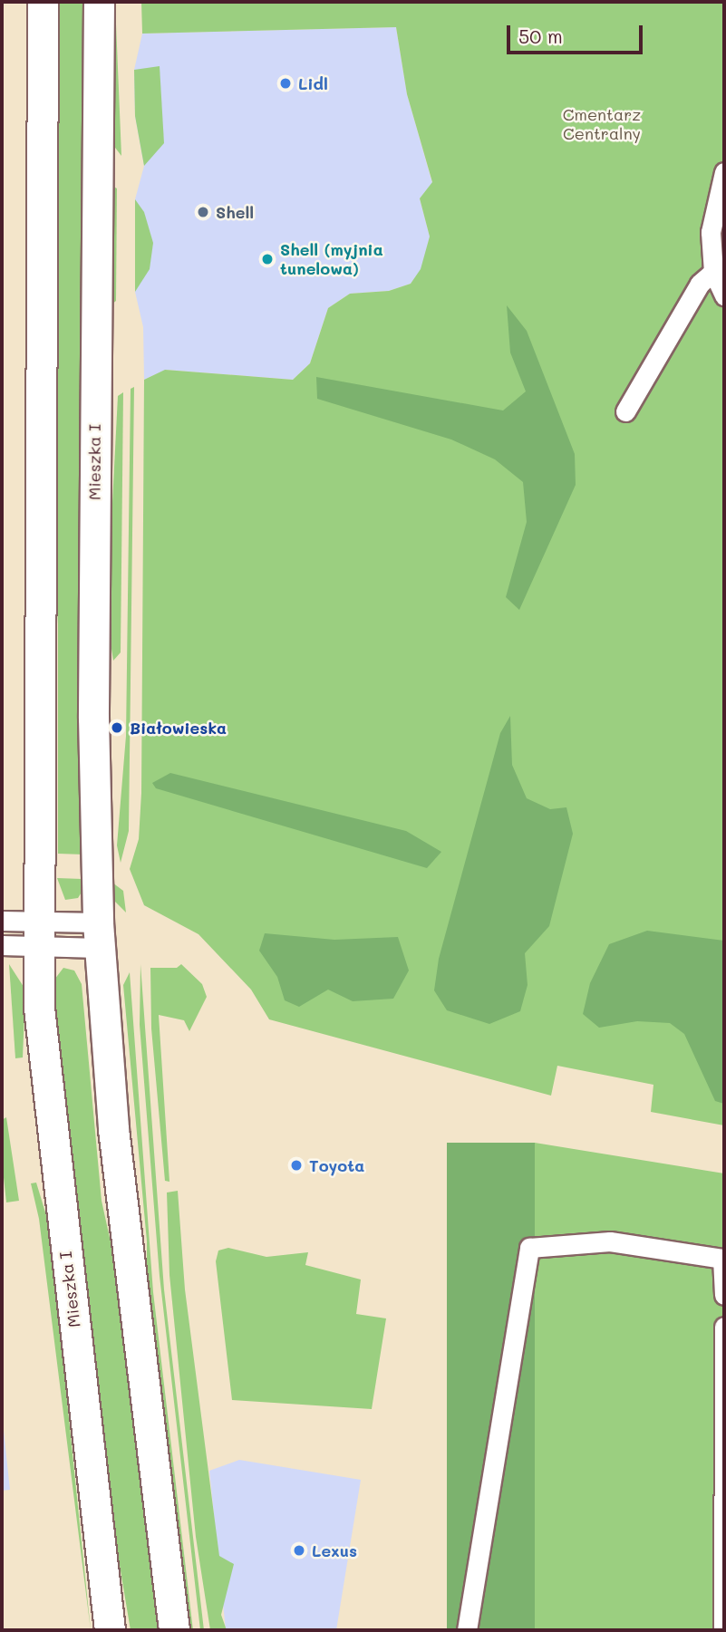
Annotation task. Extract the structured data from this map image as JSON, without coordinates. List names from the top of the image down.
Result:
{
  "streets": {
    "main road": ["Mieszka I"]
  },
  "parks": ["Cmentarz Centralny"],
  "places": [
    "Lidl",
    "Shell",
    "Shell (myjnia tunelowa)",
    "Białowieska",
    "Toyota",
    "Lexus"
  ],
  "scale_bar": "50 m"
}
